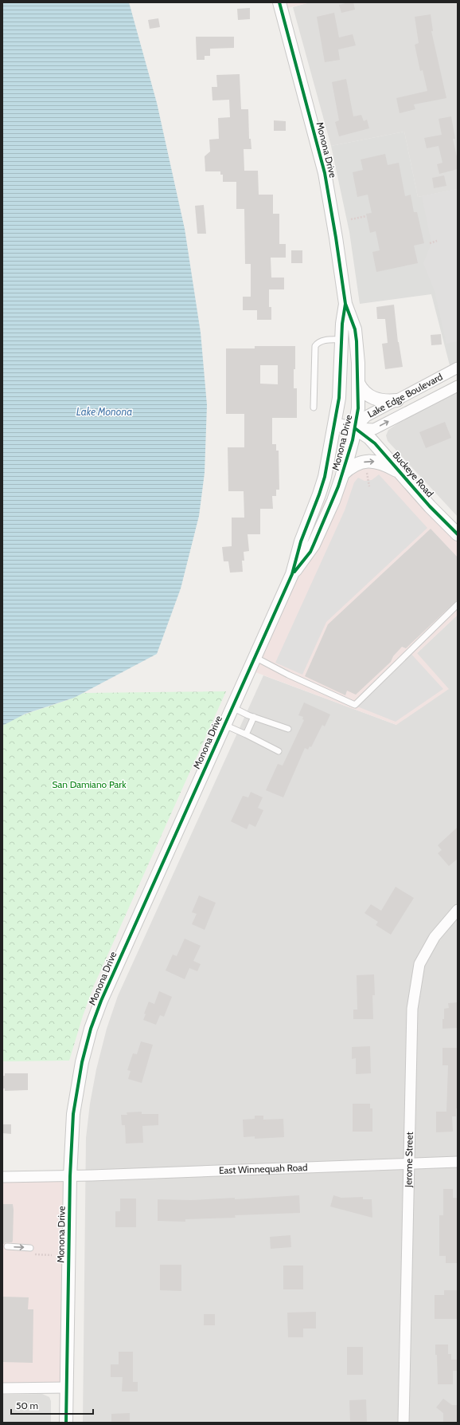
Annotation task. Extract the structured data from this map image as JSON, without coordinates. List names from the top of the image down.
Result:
{
  "streets": {
    "street": [
      "Monona Drive",
      "Lake Edge Boulevard",
      "Buckeye Road",
      "Jerome Street",
      "East Winnequah Road"
    ]
  },
  "crossings": [
    ["Monona Drive", "Lake Edge Boulevard"],
    ["Monona Drive", "Buckeye Road"],
    ["Monona Drive", "East Winnequah Road"],
    ["Lake Edge Boulevard", "Buckeye Road"],
    ["Jerome Street", "East Winnequah Road"]
  ],
  "water": ["Lake Monona"],
  "parks": ["San Damiano Park"],
  "scale_bar": "50 m"
}
